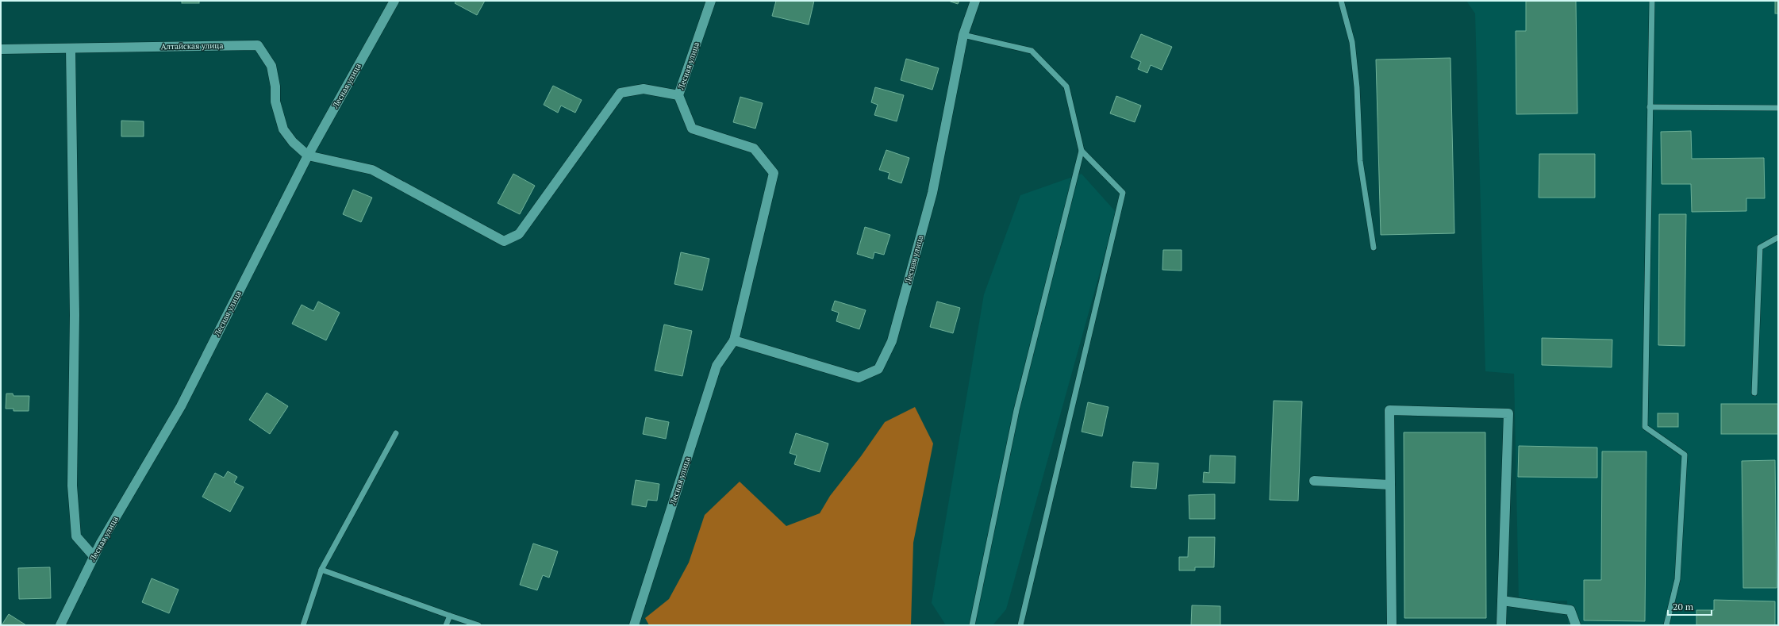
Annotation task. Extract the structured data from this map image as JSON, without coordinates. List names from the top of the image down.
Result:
{
  "streets": {
    "street": ["Алтайская улица", "Лесная улица"]
  },
  "crossings": [
    ["Алтайская улица", "Лесная улица"]
  ],
  "scale_bar": "20 m"
}
